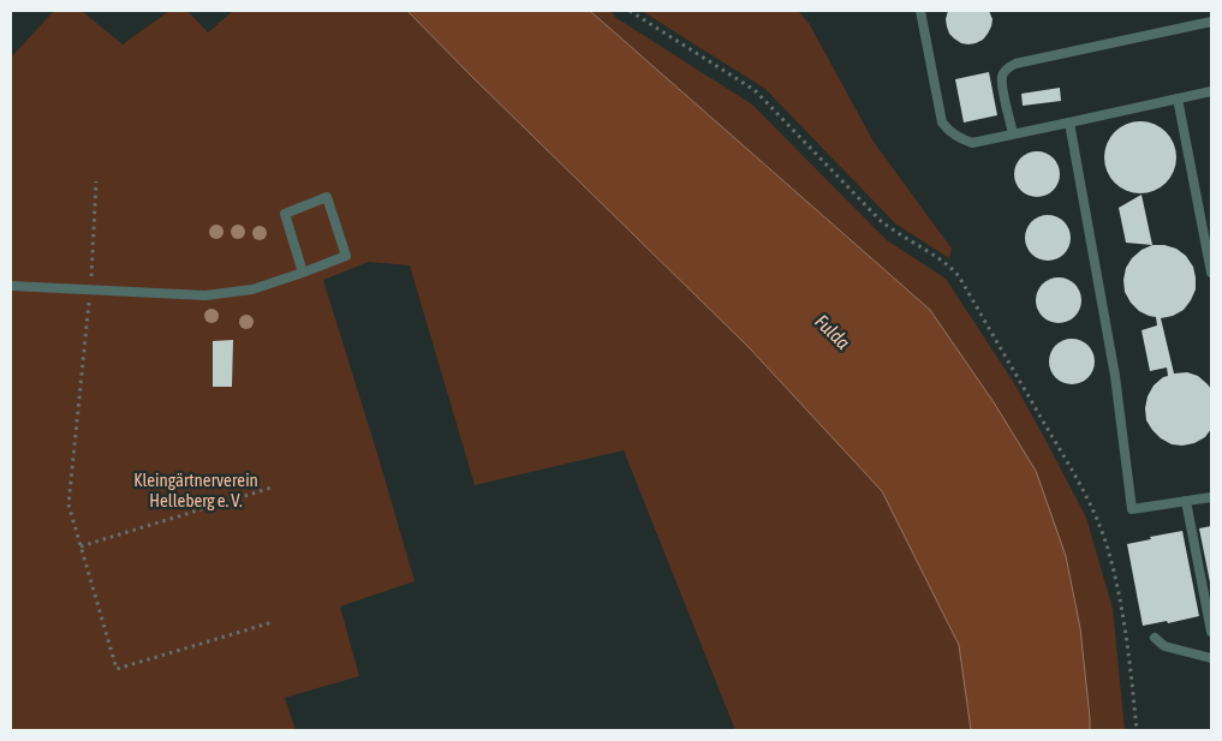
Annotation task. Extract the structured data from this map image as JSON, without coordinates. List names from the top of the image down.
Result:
{
  "water": ["Fulda"],
  "parks": ["Kleingärtnerverein Helleberg e. V."]
}
